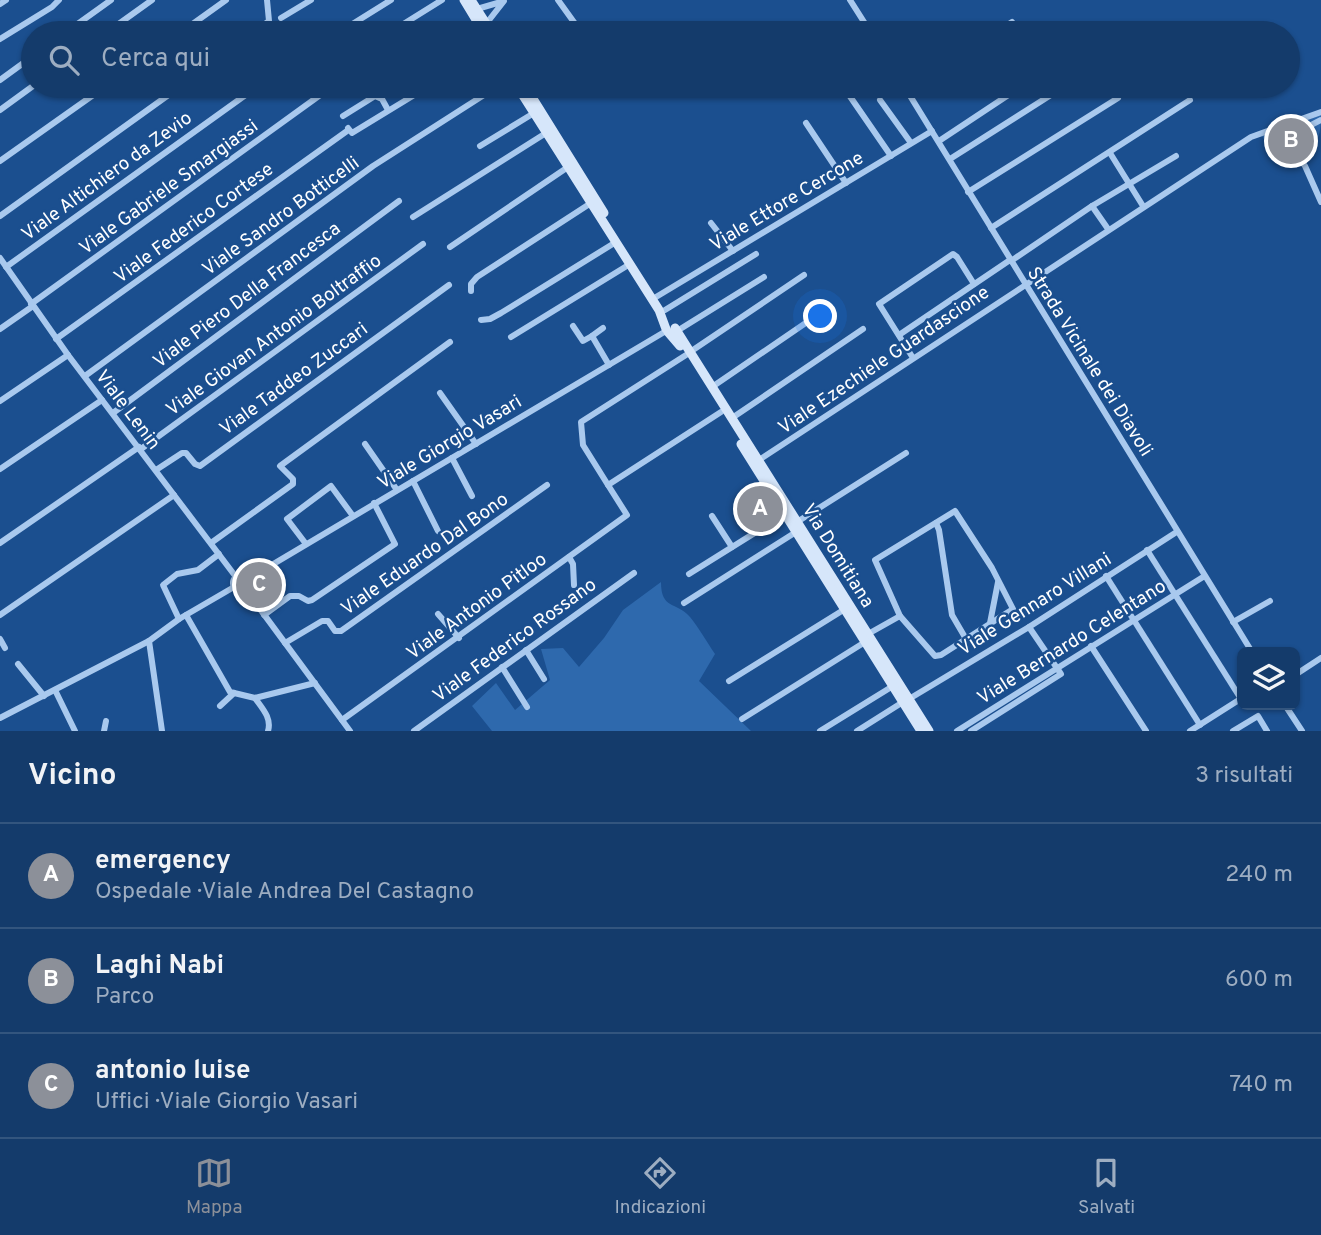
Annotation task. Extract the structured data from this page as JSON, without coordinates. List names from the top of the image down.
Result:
{
  "streets": {
    "main road": ["Via Domitiana"],
    "street": [
      "Viale Altichiero da Zevio",
      "Viale Gabriele Smargiassi",
      "Viale Ettore Cercone",
      "Viale Sandro Botticelli",
      "Viale Federico Cortese",
      "Viale Piero Della Francesca",
      "Viale Giovan Antonio Boltraffio",
      "Viale Ezechiele Guardascione",
      "Strada Vicinale dei Diavoli",
      "Viale Taddeo Zuccari",
      "Viale Lenin",
      "Viale Giorgio Vasari",
      "Viale Eduardo Dal Bono",
      "Viale Gennaro Villani",
      "Viale Antonio Pitloo",
      "Viale Federico Rossano",
      "Viale Bernardo Celentano"
    ]
  },
  "crossings": [
    ["Viale Altichiero da Zevio", "Viale Lenin"],
    ["Viale Gabriele Smargiassi", "Viale Lenin"],
    ["Viale Ettore Cercone", "Strada Vicinale dei Diavoli"],
    ["Viale Ettore Cercone", "Via Domitiana"],
    ["Viale Sandro Botticelli", "Viale Lenin"],
    ["Viale Federico Cortese", "Viale Lenin"],
    ["Viale Piero Della Francesca", "Viale Lenin"],
    ["Viale Giovan Antonio Boltraffio", "Viale Lenin"],
    ["Viale Ezechiele Guardascione", "Strada Vicinale dei Diavoli"],
    ["Viale Ezechiele Guardascione", "Via Domitiana"],
    ["Viale Taddeo Zuccari", "Viale Lenin"],
    ["Viale Lenin", "Viale Giorgio Vasari"],
    ["Viale Giorgio Vasari", "Via Domitiana"],
    ["Via Domitiana", "Viale Gennaro Villani"]
  ],
  "page": {
    "search": "Cerca qui",
    "pins": ["B", "A", "C"],
    "heading": ["Vicino", "3 risultati"],
    "list": [
      {
        "mark": "A",
        "name": "emergency",
        "note": "Ospedale · Viale Andrea Del Castagno",
        "value": "240 m"
      },
      {
        "mark": "B",
        "name": "Laghi Nabi",
        "note": "Parco",
        "value": "600 m"
      },
      {
        "mark": "C",
        "name": "antonio luise",
        "note": "Uffici · Viale Giorgio Vasari",
        "value": "740 m"
      }
    ],
    "nav": ["Mappa", "Indicazioni", "Salvati"]
  }
}
